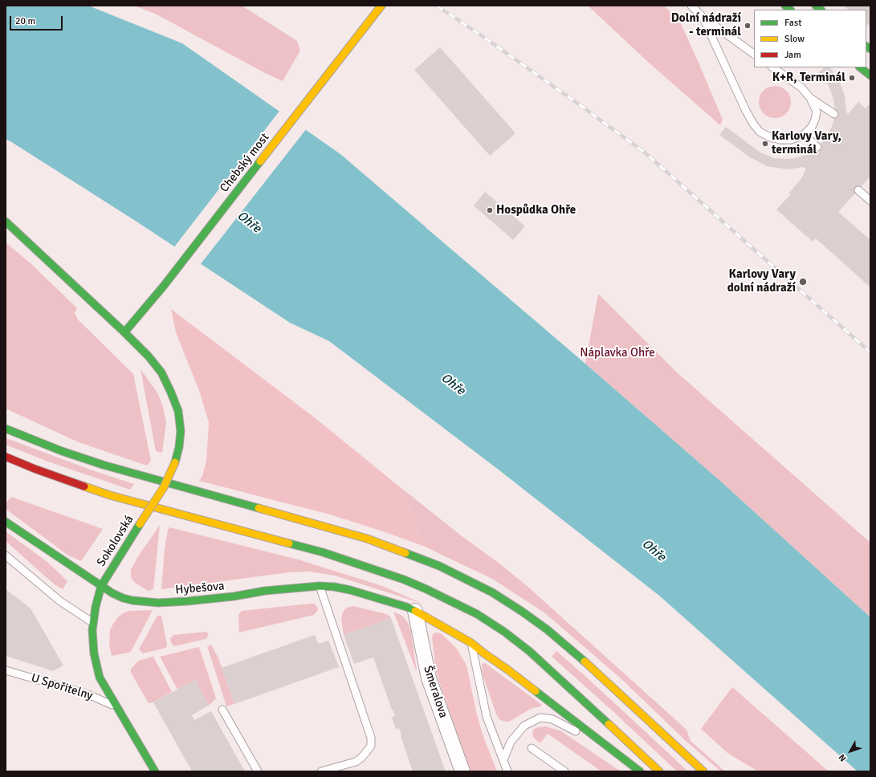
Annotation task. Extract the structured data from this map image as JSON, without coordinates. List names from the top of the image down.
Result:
{
  "streets": {
    "main road": ["Chebský most", "Sokolovská", "Hybešova"],
    "street": ["Šmeralova"],
    "lane": ["U Spořitelny"]
  },
  "crossings": [
    ["Chebský most", "Sokolovská"],
    ["Sokolovská", "Hybešova"],
    ["Sokolovská", "U Spořitelny"],
    ["Hybešova", "Šmeralova"]
  ],
  "water": ["Ohře"],
  "parks": ["Náplavka Ohře"],
  "places": [
    "Dolní nádraží - terminál",
    "K+R, Terminál",
    "Karlovy Vary, terminál",
    "Hospůdka Ohře",
    "Karlovy Vary dolní nádraží"
  ],
  "legend": ["Fast", "Slow", "Jam"],
  "scale_bar": "20 m",
  "north": "bottom left"
}
